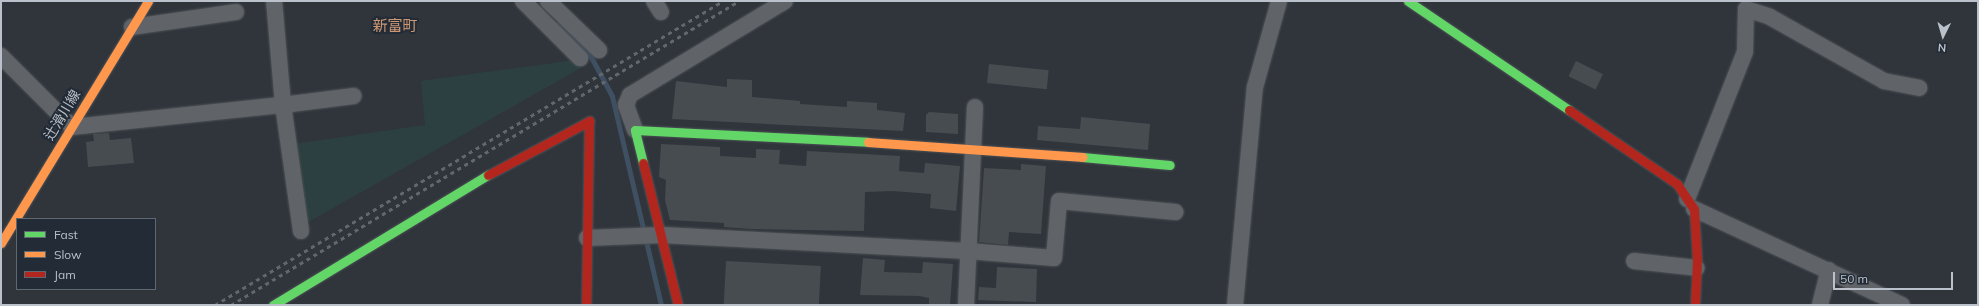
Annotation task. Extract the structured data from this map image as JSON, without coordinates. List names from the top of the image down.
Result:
{
  "streets": {
    "street": ["辻滑川線"]
  },
  "districts": ["新富町"],
  "legend": ["Fast", "Slow", "Jam"],
  "scale_bar": "50 m",
  "north": "bottom"
}
